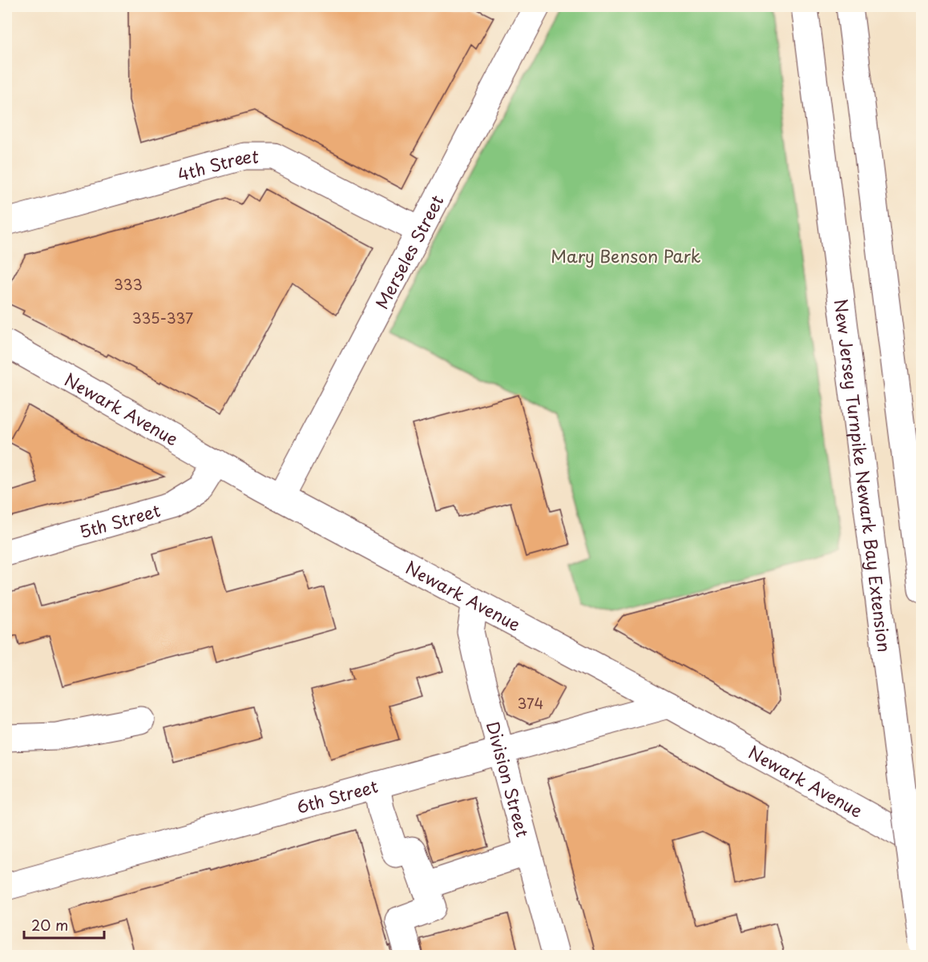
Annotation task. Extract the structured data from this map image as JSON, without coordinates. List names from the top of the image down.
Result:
{
  "streets": {
    "main road": [
      "4th Street",
      "Merseles Street",
      "Newark Avenue",
      "New Jersey Turnpike Newark Bay Extension",
      "5th Street",
      "Division Street",
      "6th Street"
    ]
  },
  "crossings": [
    ["4th Street", "Merseles Street"],
    ["Merseles Street", "Newark Avenue"],
    ["Newark Avenue", "5th Street"],
    ["Newark Avenue", "Division Street"],
    ["Newark Avenue", "6th Street"],
    ["Division Street", "6th Street"]
  ],
  "parks": ["Mary Benson Park"],
  "house_numbers": ["333", "335-337", "374"],
  "scale_bar": "20 m"
}
